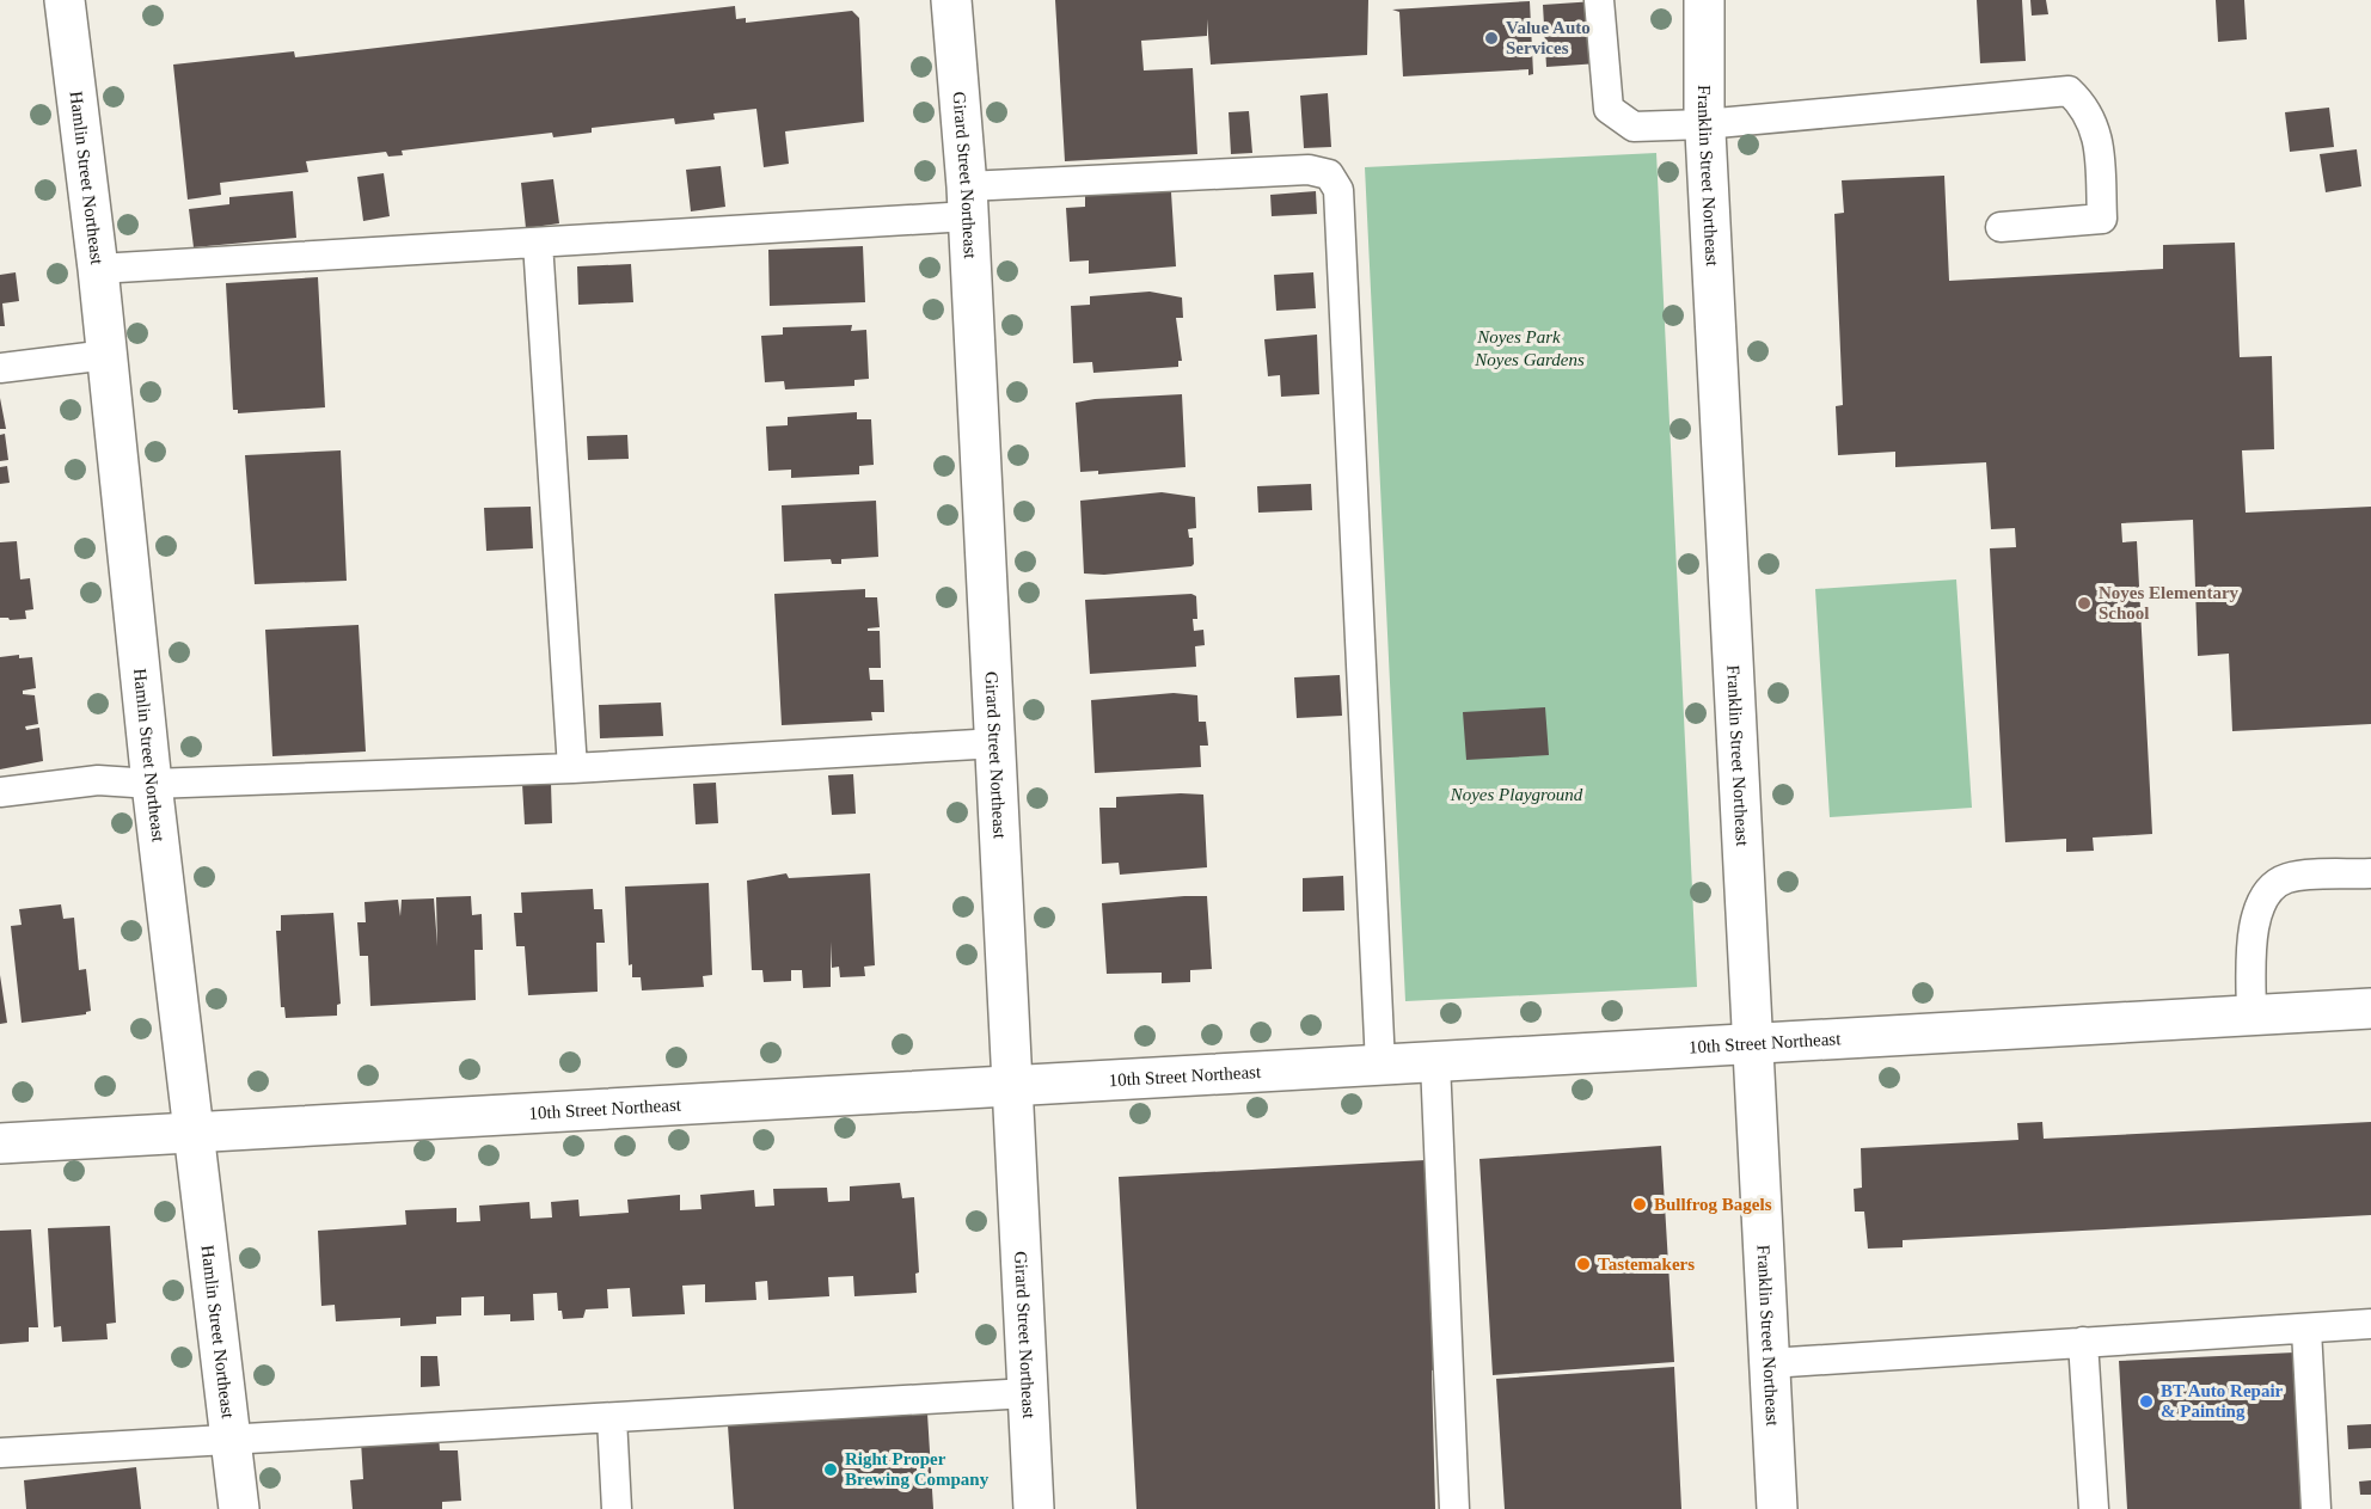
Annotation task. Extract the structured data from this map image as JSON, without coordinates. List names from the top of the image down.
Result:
{
  "streets": {
    "street": [
      "Girard Street Northeast",
      "Franklin Street Northeast",
      "Hamlin Street Northeast",
      "10th Street Northeast"
    ]
  },
  "crossings": [
    ["Girard Street Northeast", "10th Street Northeast"],
    ["Franklin Street Northeast", "10th Street Northeast"],
    ["Hamlin Street Northeast", "10th Street Northeast"]
  ],
  "parks": ["Noyes Park", "Noyes Gardens", "Noyes Playground"],
  "places": [
    "Value Auto Services",
    "Noyes Elementary School",
    "Bullfrog Bagels",
    "Tastemakers",
    "BT Auto Repair & Painting",
    "Right Proper Brewing Company"
  ]
}
